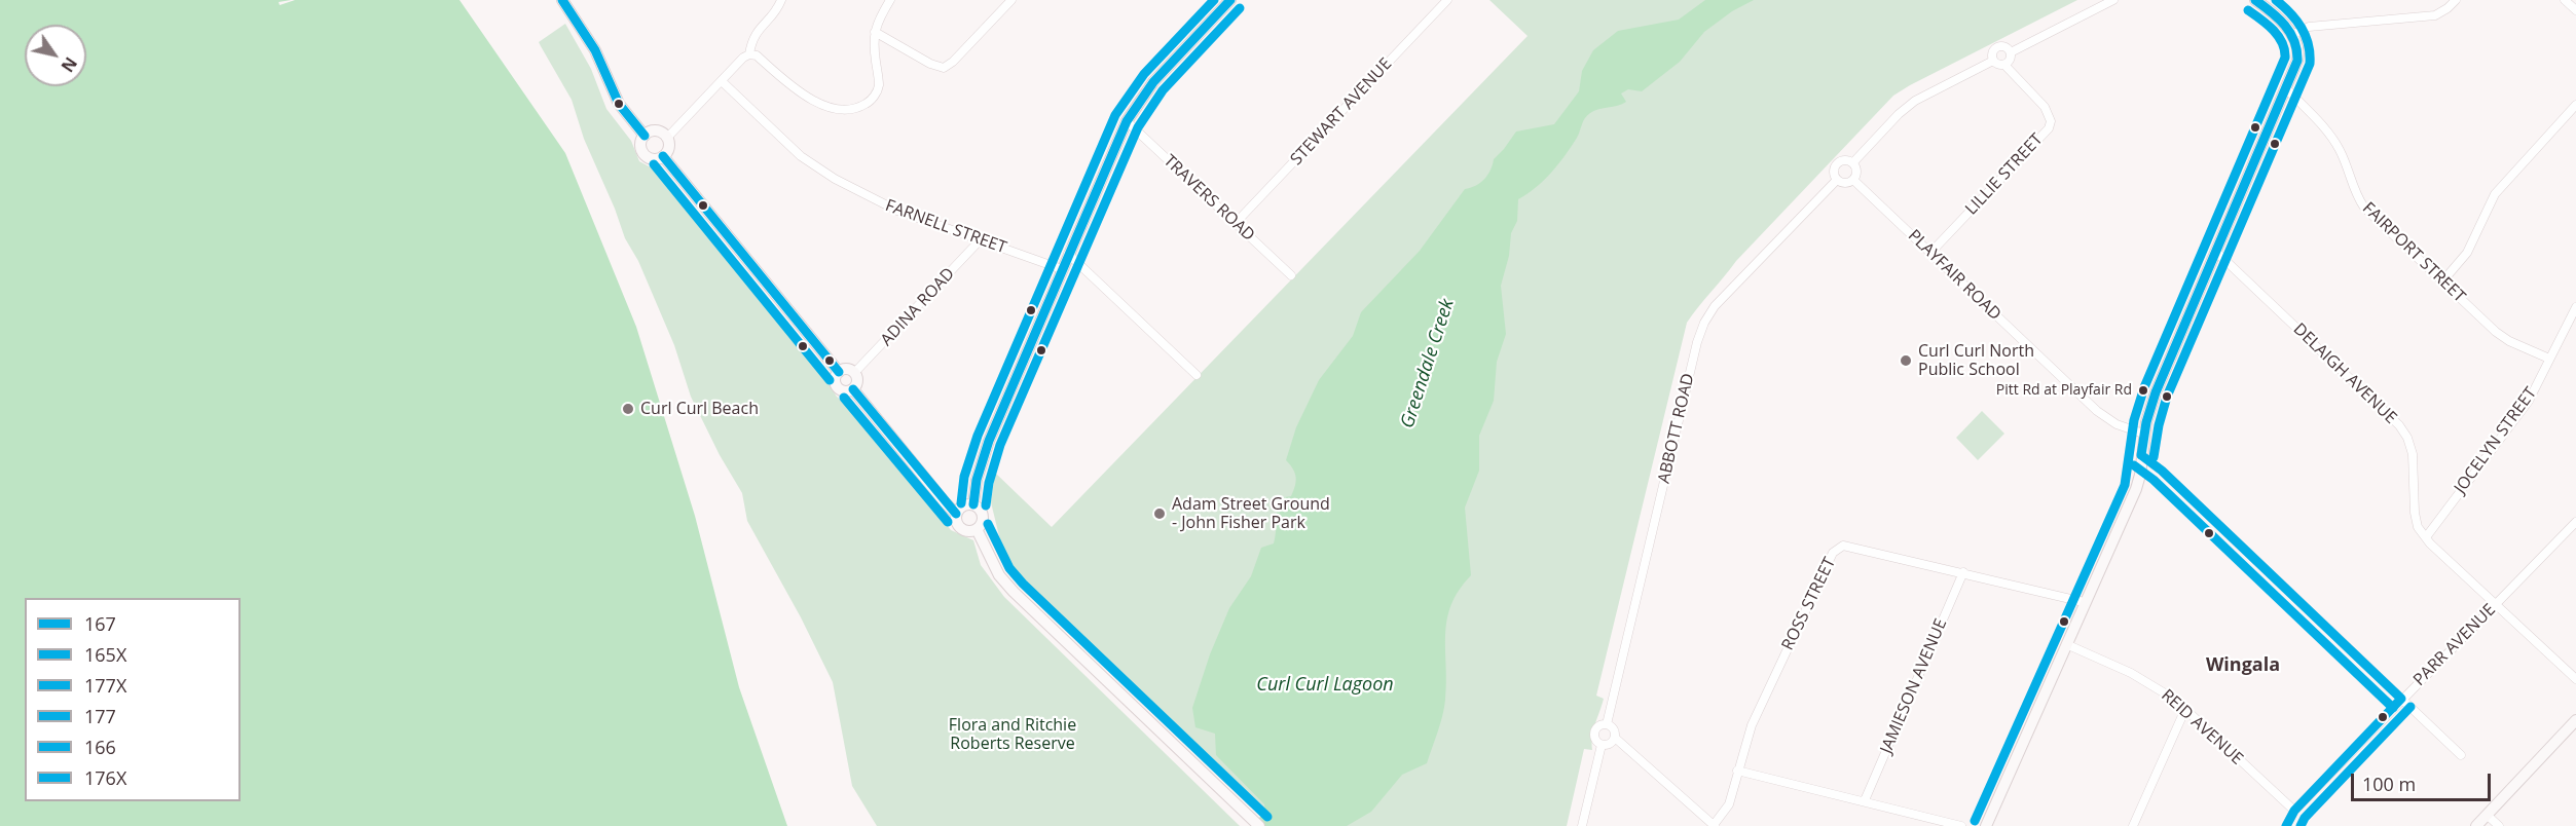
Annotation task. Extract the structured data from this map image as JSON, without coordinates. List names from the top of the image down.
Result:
{
  "streets": {
    "street": [
      "STEWART AVENUE",
      "LILLIE STREET",
      "TRAVERS ROAD",
      "FARNELL STREET",
      "FAIRPORT STREET",
      "PLAYFAIR ROAD",
      "ADINA ROAD",
      "DELAIGH AVENUE",
      "ABBOTT ROAD",
      "JOCELYN STREET",
      "ROSS STREET",
      "PARR AVENUE",
      "JAMIESON AVENUE",
      "REID AVENUE"
    ]
  },
  "crossings": [
    ["STEWART AVENUE", "TRAVERS ROAD"],
    ["LILLIE STREET", "PLAYFAIR ROAD"],
    ["LILLIE STREET", "ABBOTT ROAD"],
    ["FARNELL STREET", "ADINA ROAD"],
    ["FAIRPORT STREET", "JOCELYN STREET"],
    ["PLAYFAIR ROAD", "ABBOTT ROAD"],
    ["DELAIGH AVENUE", "JOCELYN STREET"],
    ["DELAIGH AVENUE", "PARR AVENUE"],
    ["ROSS STREET", "JAMIESON AVENUE"],
    ["PARR AVENUE", "REID AVENUE"]
  ],
  "districts": ["Wingala"],
  "water": ["Greendale Creek", "Curl Curl Lagoon"],
  "parks": ["Flora and Ritchie Roberts Reserve"],
  "places": [
    "Curl Curl North Public School",
    "Pitt Rd at Playfair Rd",
    "Curl Curl Beach",
    "Adam Street Ground - John Fisher Park"
  ],
  "lines": [
    "transit line 167",
    "transit line 177X",
    "transit line 177",
    "transit line 166",
    "transit line 165X",
    "transit line 176X"
  ],
  "legend": [
    "167",
    "165X",
    "177X",
    "177",
    "166",
    "176X"
  ],
  "scale_bar": "100 m",
  "north": "bottom right"
}
